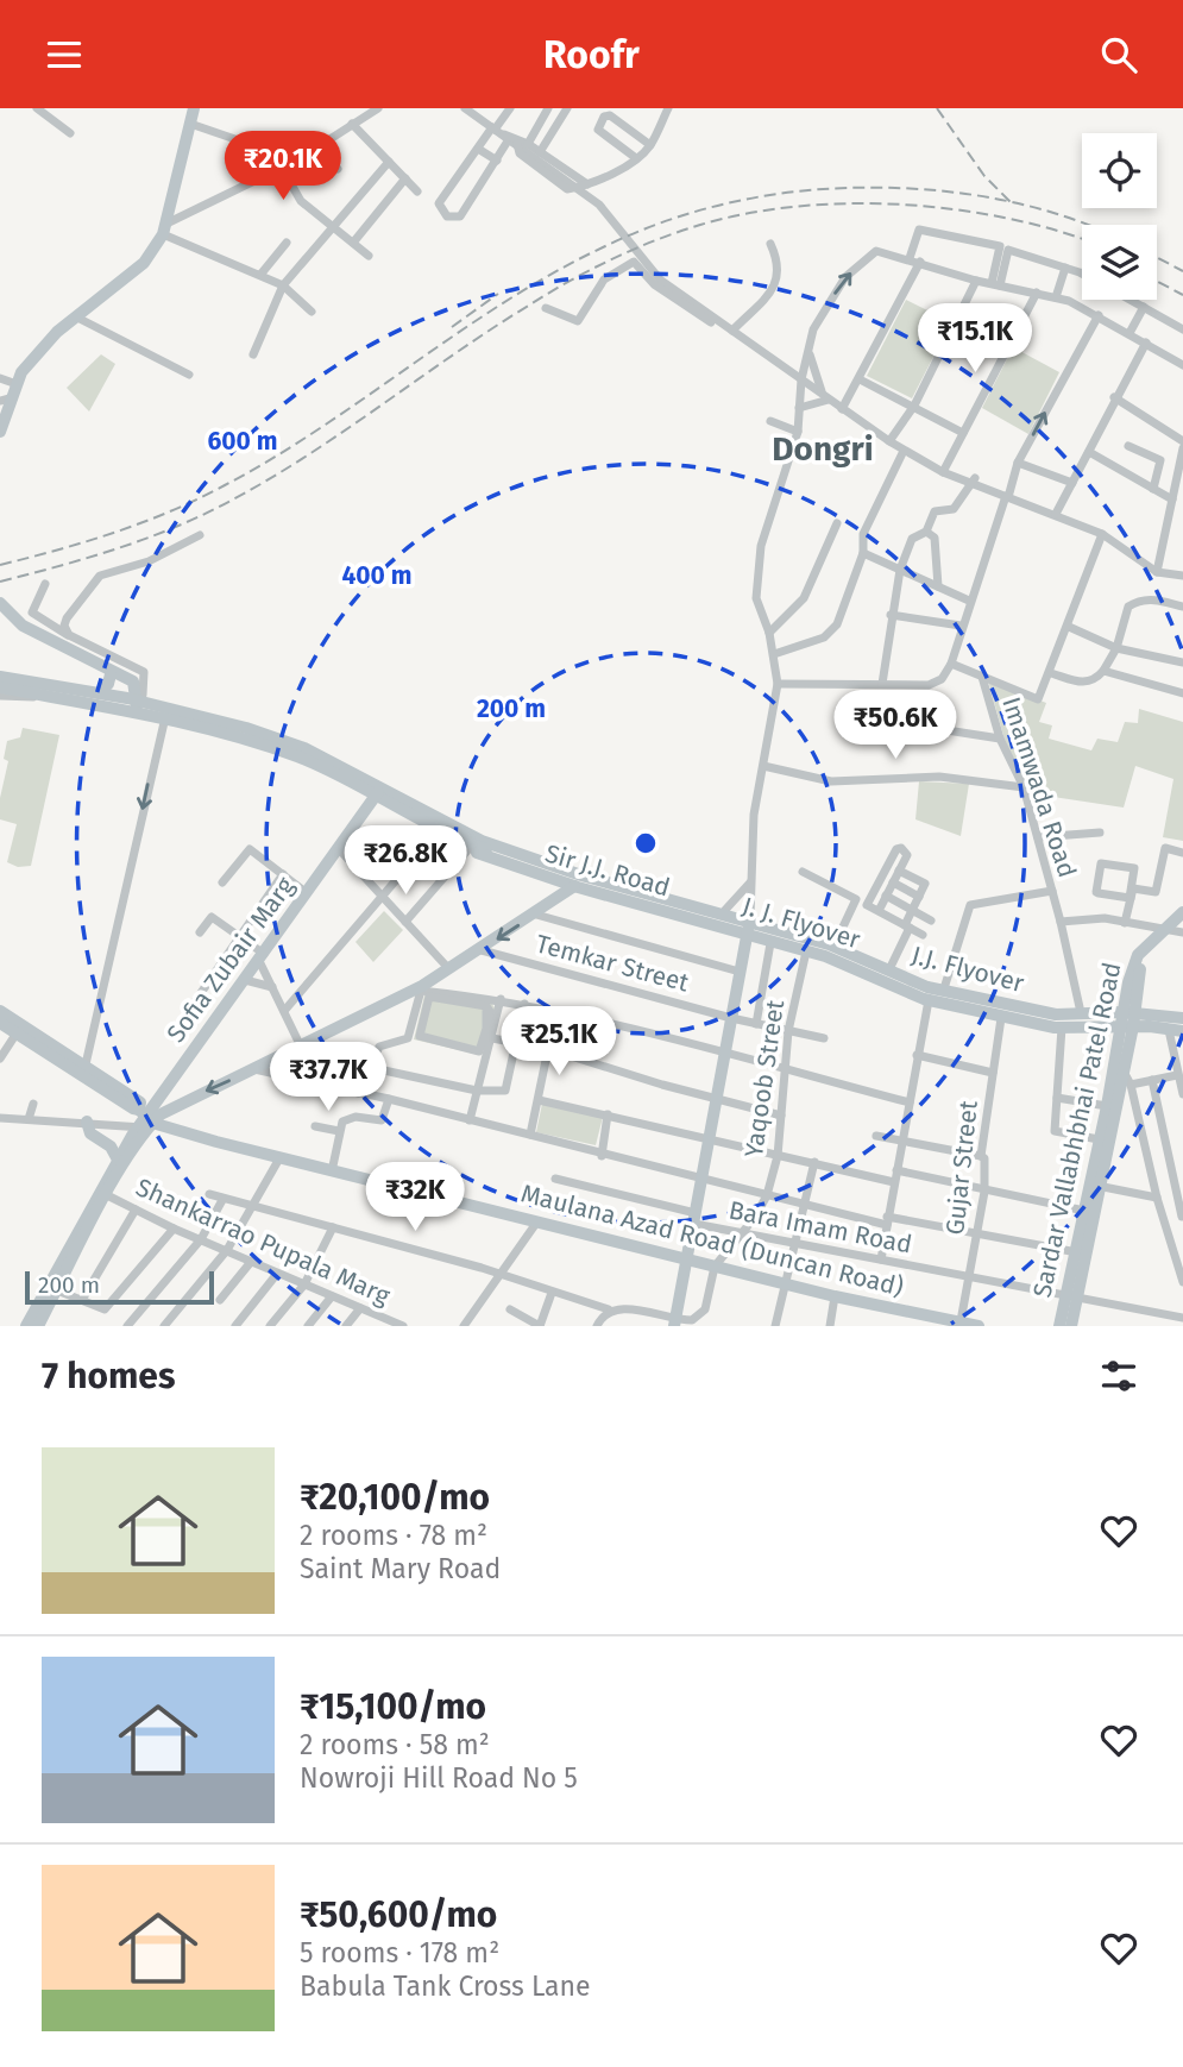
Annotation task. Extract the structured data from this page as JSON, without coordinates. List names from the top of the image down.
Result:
{
  "streets": {
    "main road": [
      "Sir J.J. Road",
      "J. J. Flyover",
      "Sofia Zubair Marg",
      "J.J. Flyover",
      "Sardar Vallabhbhai Patel Road",
      "Maulana Azad Road (Duncan Road)"
    ],
    "street": [
      "Imamwada Road",
      "Temkar Street",
      "Yaqoob Street",
      "Gujar Street",
      "Bara Imam Road",
      "Shankarrao Pupala Marg"
    ]
  },
  "crossings": [
    ["Imamwada Road", "Sir J.J. Road"],
    ["Sir J.J. Road", "J. J. Flyover"],
    ["Sir J.J. Road", "J.J. Flyover"],
    ["Sir J.J. Road", "Yaqoob Street"],
    ["Sir J.J. Road", "Sardar Vallabhbhai Patel Road"],
    ["Sir J.J. Road", "Gujar Street"],
    ["J. J. Flyover", "J.J. Flyover"],
    ["Sofia Zubair Marg", "Maulana Azad Road (Duncan Road)"],
    ["Temkar Street", "Yaqoob Street"],
    ["Yaqoob Street", "Bara Imam Road"],
    ["Yaqoob Street", "Maulana Azad Road (Duncan Road)"],
    ["Sardar Vallabhbhai Patel Road", "Bara Imam Road"],
    ["Gujar Street", "Bara Imam Road"],
    ["Gujar Street", "Maulana Azad Road (Duncan Road)"]
  ],
  "districts": ["Dongri"],
  "scale_bar": "200 m",
  "page": {
    "header": "Roofr",
    "price": [
      "₹20.1K",
      "₹15.1K",
      "₹50.6K",
      "₹26.8K",
      "₹25.1K",
      "₹37.7K",
      "₹32K"
    ],
    "scale": "200 m",
    "heading": "7 homes",
    "list": [
      {
        "name": "₹20,100/mo",
        "note": "2 rooms · 78 m² · Saint Mary Road"
      },
      {
        "name": "₹15,100/mo",
        "note": "2 rooms · 58 m² · Nowroji Hill Road No 5"
      },
      {
        "name": "₹50,600/mo",
        "note": "5 rooms · 178 m² · Babula Tank Cross Lane"
      }
    ]
  },
  "rings": ["600 m", "400 m", "200 m"]
}
